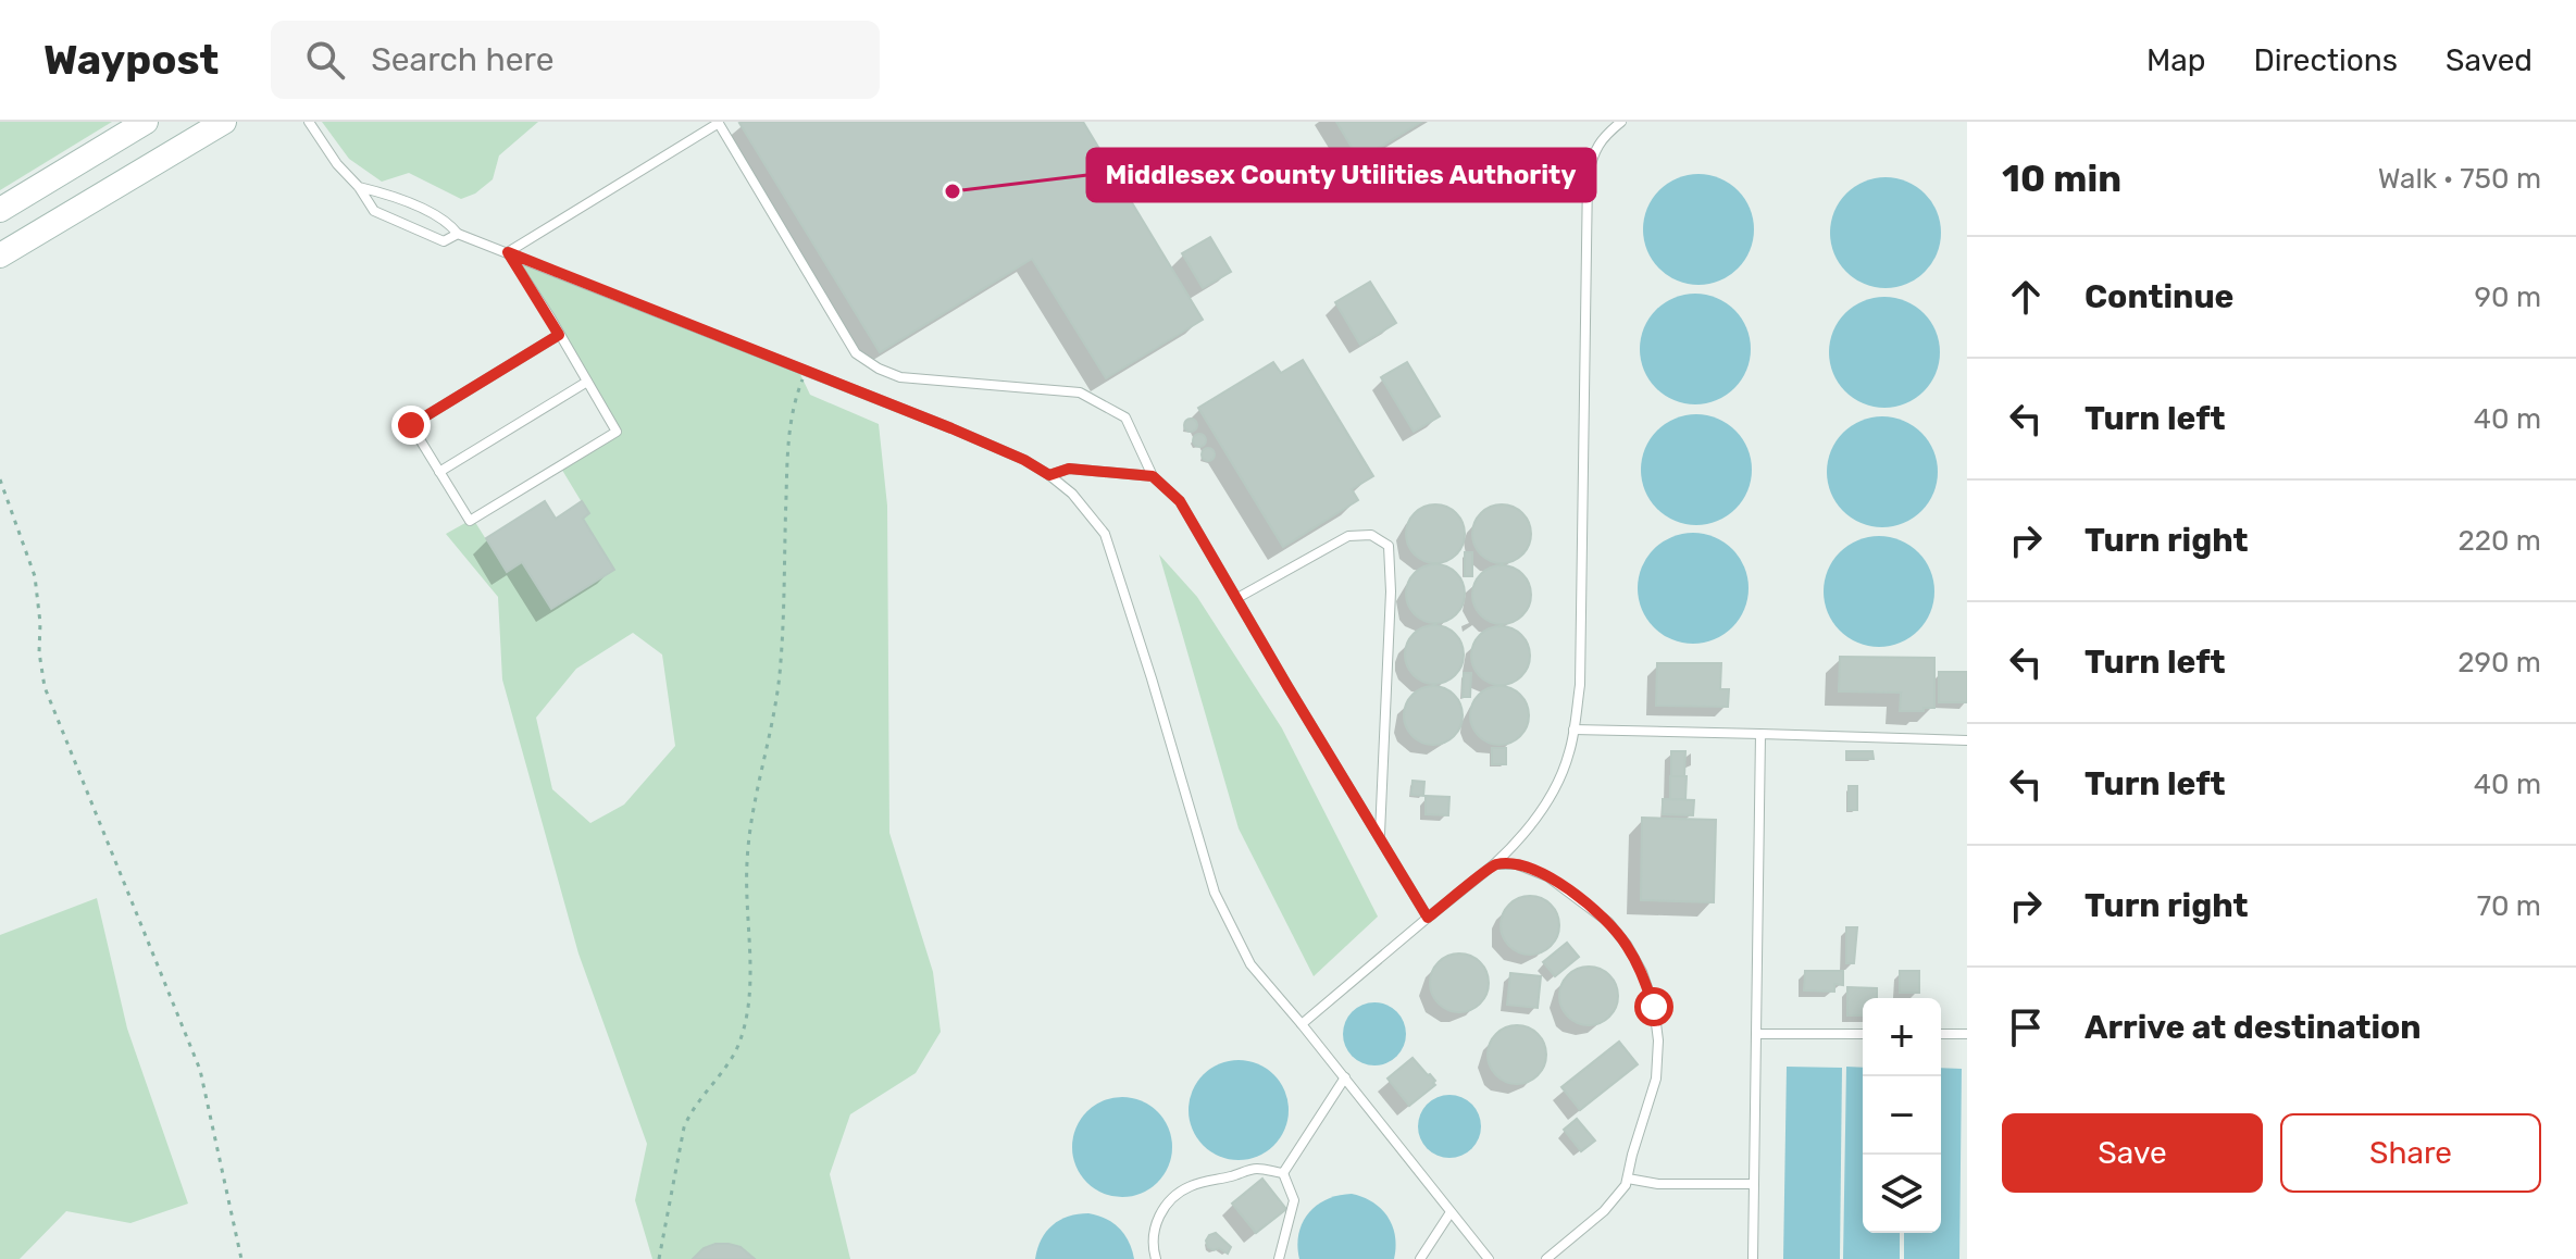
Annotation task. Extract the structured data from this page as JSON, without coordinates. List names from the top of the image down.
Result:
{
  "places": ["Middlesex County Utilities Authority"],
  "page": {
    "header": "Waypost",
    "search": "Search here",
    "nav": ["Map", "Directions", "Saved"],
    "heading": ["10 min", "Walk · 750 m"],
    "list": [
      ["Continue", "90 m"],
      ["Turn left", "40 m"],
      ["Turn right", "220 m"],
      ["Turn left", "290 m"],
      ["Turn left", "40 m"],
      ["Turn right", "70 m"],
      "Arrive at destination"
    ],
    "map_buttons": ["+", "−"],
    "buttons": ["Save", "Share"]
  }
}
